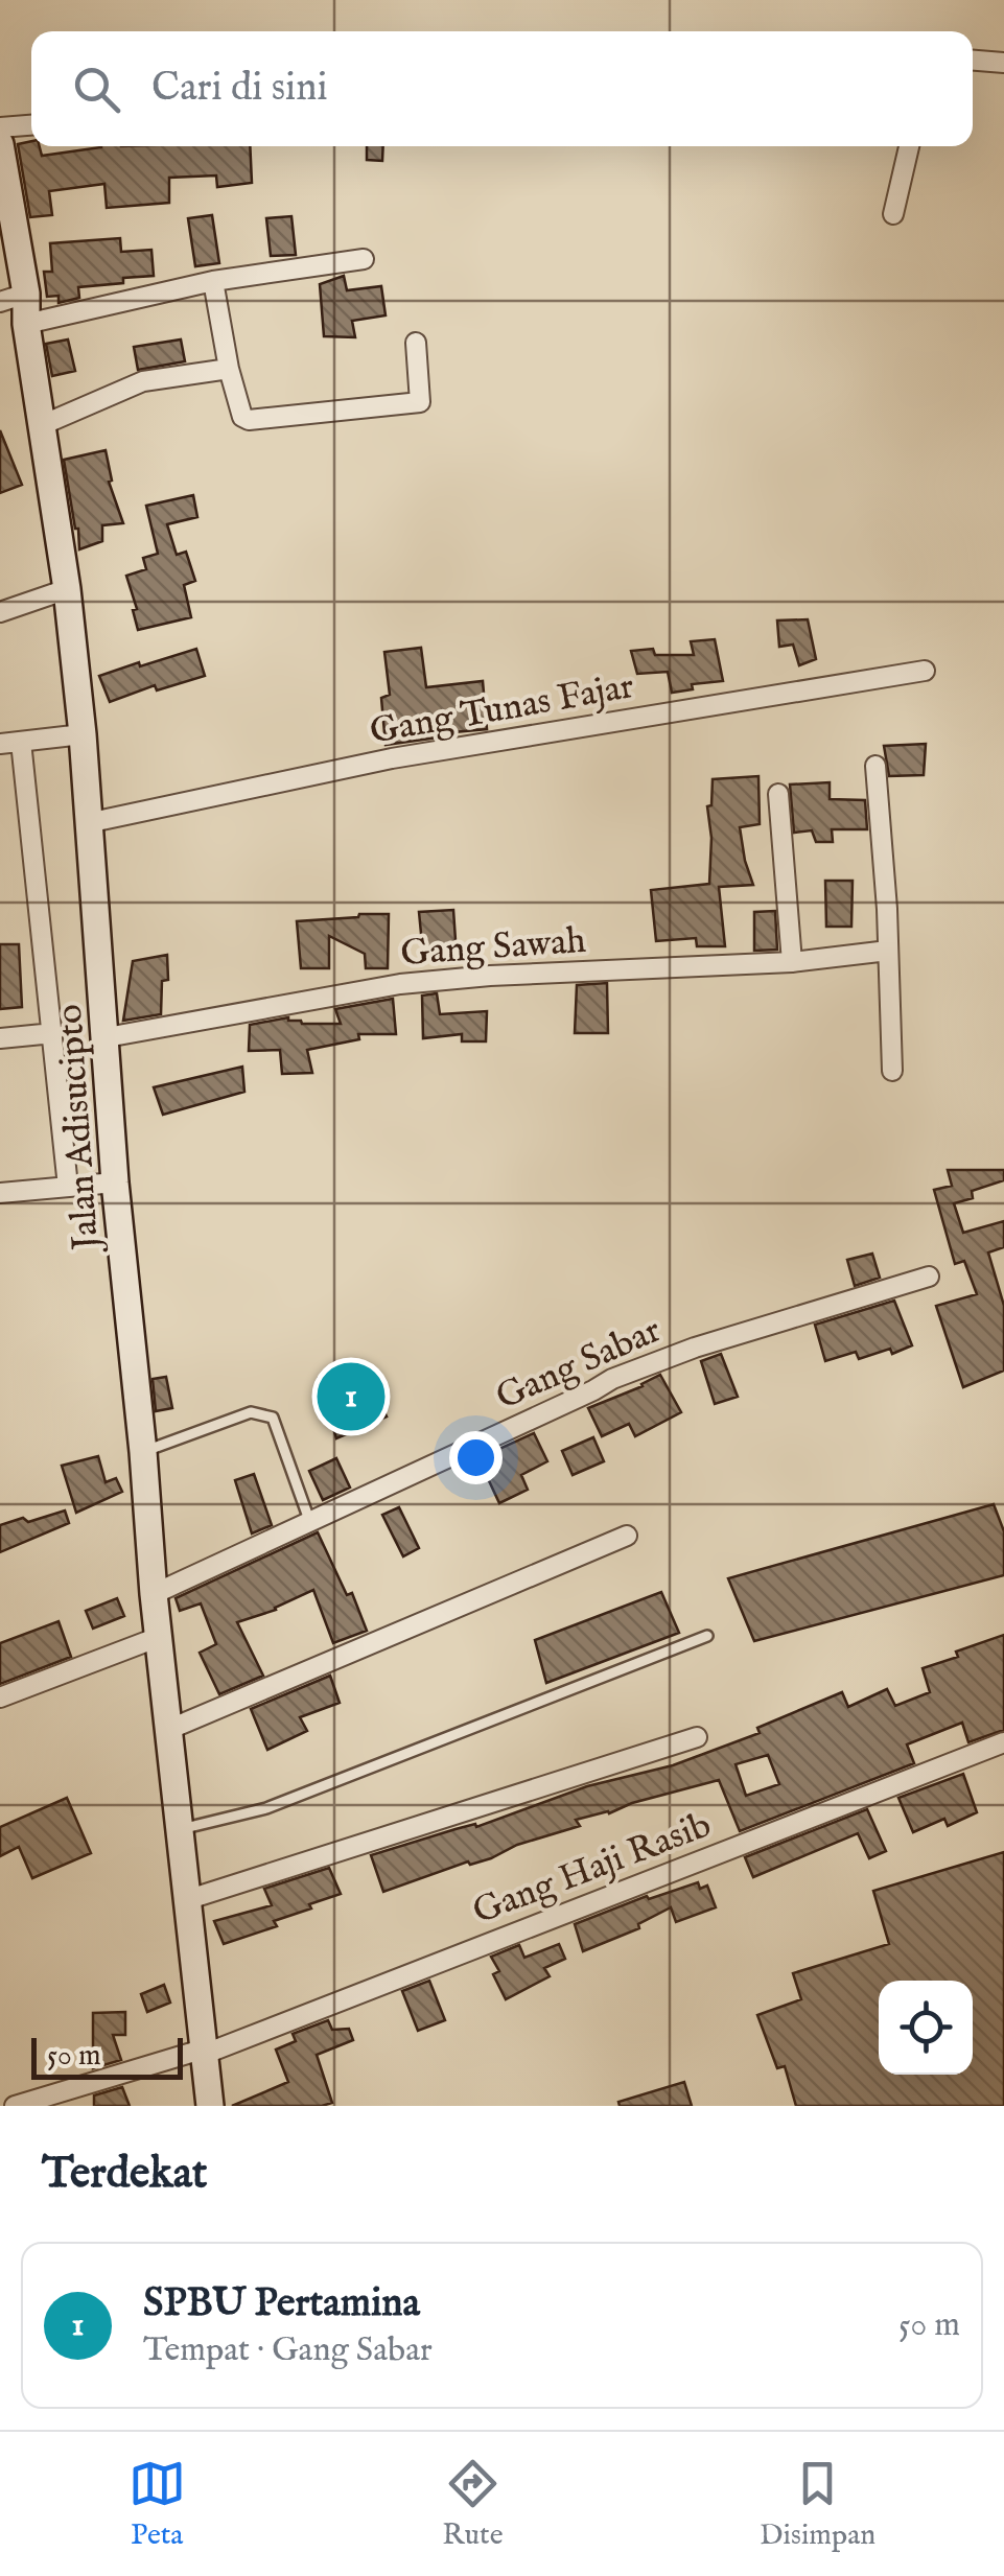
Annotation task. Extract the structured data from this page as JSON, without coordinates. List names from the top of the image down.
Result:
{
  "streets": {
    "main road": ["Jalan Adisucipto"],
    "street": [
      "Gang Tunas Fajar",
      "Gang Sawah",
      "Gang Sabar",
      "Gang Haji Rasib"
    ]
  },
  "crossings": [
    ["Gang Tunas Fajar", "Jalan Adisucipto"],
    ["Gang Sawah", "Jalan Adisucipto"],
    ["Jalan Adisucipto", "Gang Sabar"],
    ["Jalan Adisucipto", "Gang Haji Rasib"]
  ],
  "scale_bar": "50 m",
  "page": {
    "search": "Cari di sini",
    "pins": "1",
    "scale": "50 m",
    "heading": "Terdekat",
    "list": [
      {
        "mark": "1",
        "name": "SPBU Pertamina",
        "note": "Tempat · Gang Sabar",
        "value": "50 m"
      }
    ],
    "nav": ["Peta", "Rute", "Disimpan"]
  }
}
